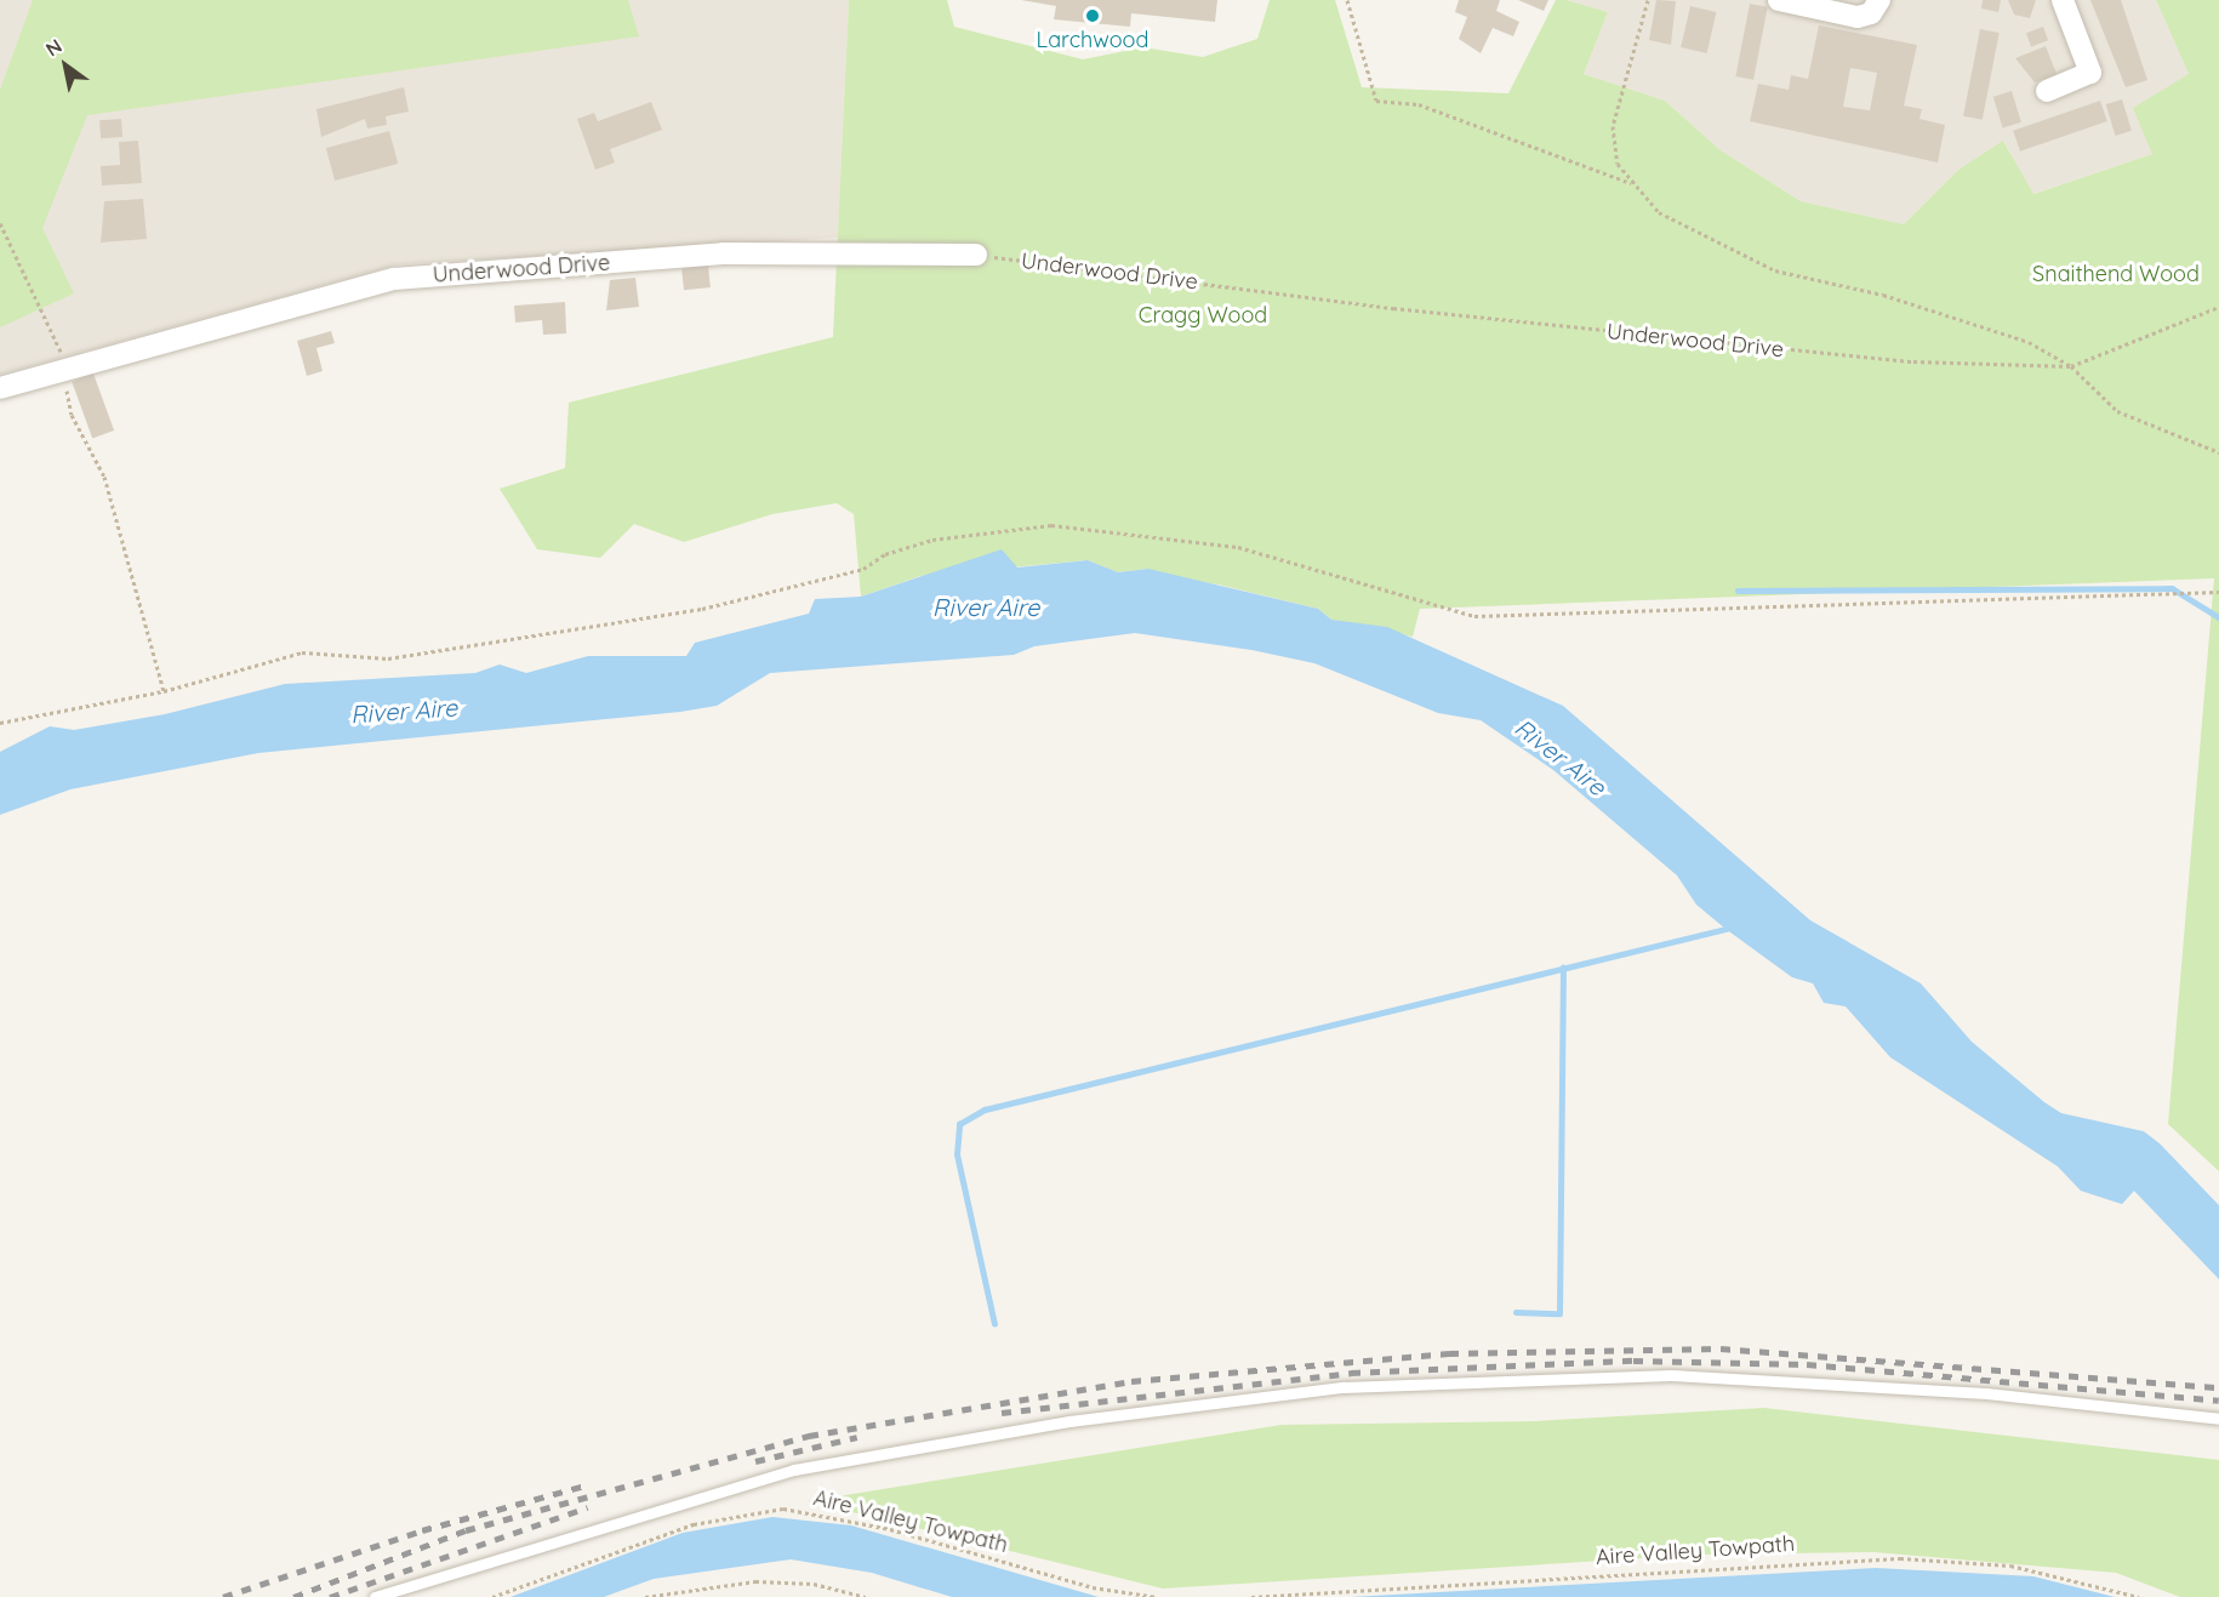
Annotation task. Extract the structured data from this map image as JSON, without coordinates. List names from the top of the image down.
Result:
{
  "streets": {
    "street": ["Underwood Drive"],
    "path": ["Aire Valley Towpath"]
  },
  "water": ["River Aire"],
  "parks": ["Snaithend Wood", "Cragg Wood"],
  "places": ["Larchwood"],
  "north": "top left"
}
